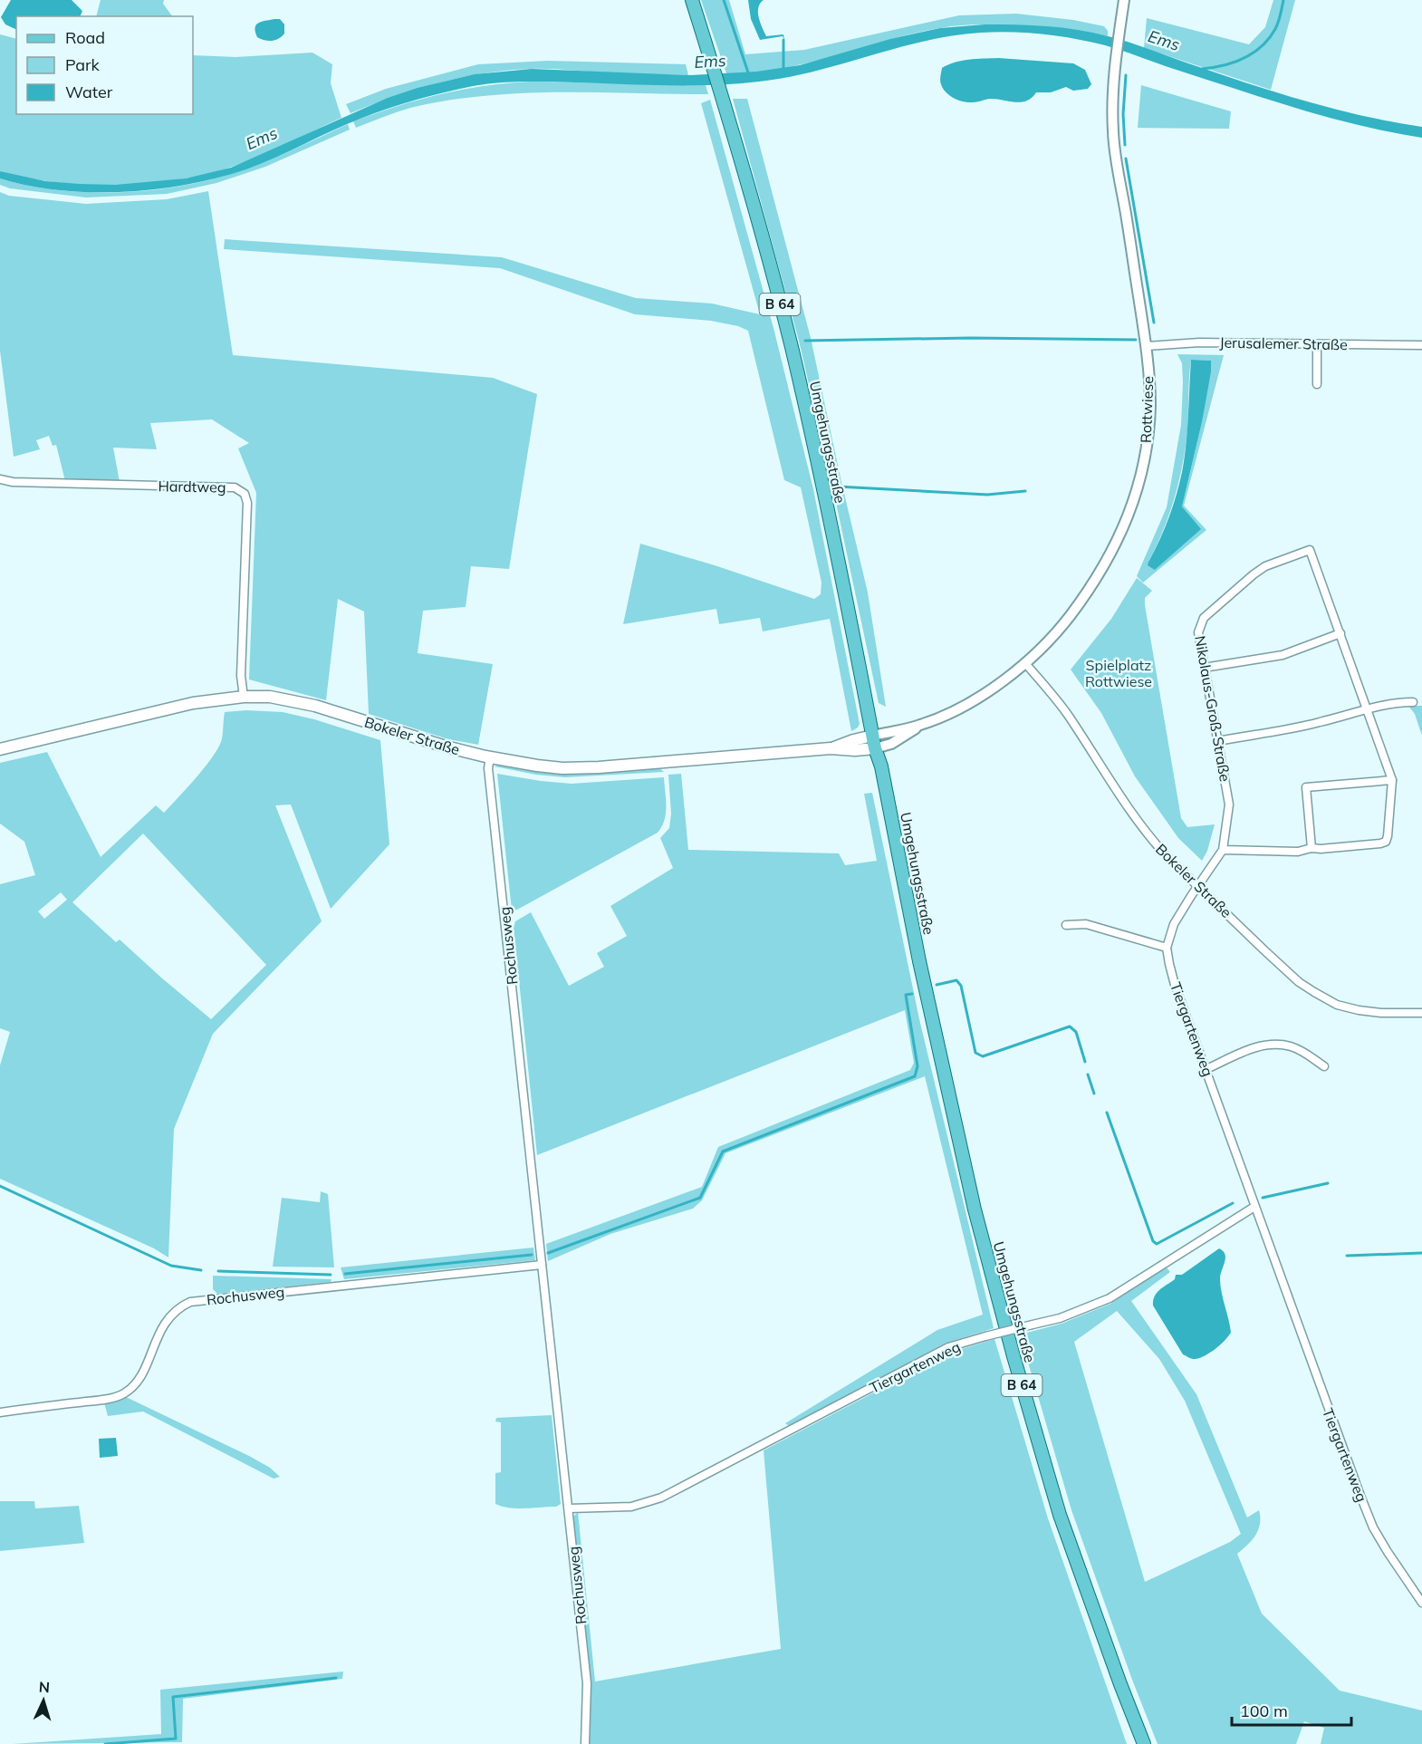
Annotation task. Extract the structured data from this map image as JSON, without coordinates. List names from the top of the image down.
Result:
{
  "streets": {
    "main road": ["B 64", "Umgehungsstraße", "Bokeler Straße"],
    "street": [
      "Jerusalemer Straße",
      "Rottwiese",
      "Hardtweg",
      "Nikolaus-Groß-Straße",
      "Rochusweg",
      "Tiergartenweg"
    ]
  },
  "crossings": [
    ["Jerusalemer Straße", "Rottwiese"],
    ["Rottwiese", "Umgehungsstraße"],
    ["Rottwiese", "Bokeler Straße"],
    ["Umgehungsstraße", "Bokeler Straße"],
    ["Hardtweg", "Bokeler Straße"],
    ["Nikolaus-Groß-Straße", "Bokeler Straße"],
    ["Nikolaus-Groß-Straße", "Tiergartenweg"],
    ["Bokeler Straße", "Rochusweg"],
    ["Bokeler Straße", "Tiergartenweg"],
    ["Rochusweg", "Tiergartenweg"]
  ],
  "water": ["Ems"],
  "parks": ["Spielplatz Rottwiese"],
  "legend": ["Road", "Park", "Water"],
  "scale_bar": "100 m",
  "north": "top"
}
